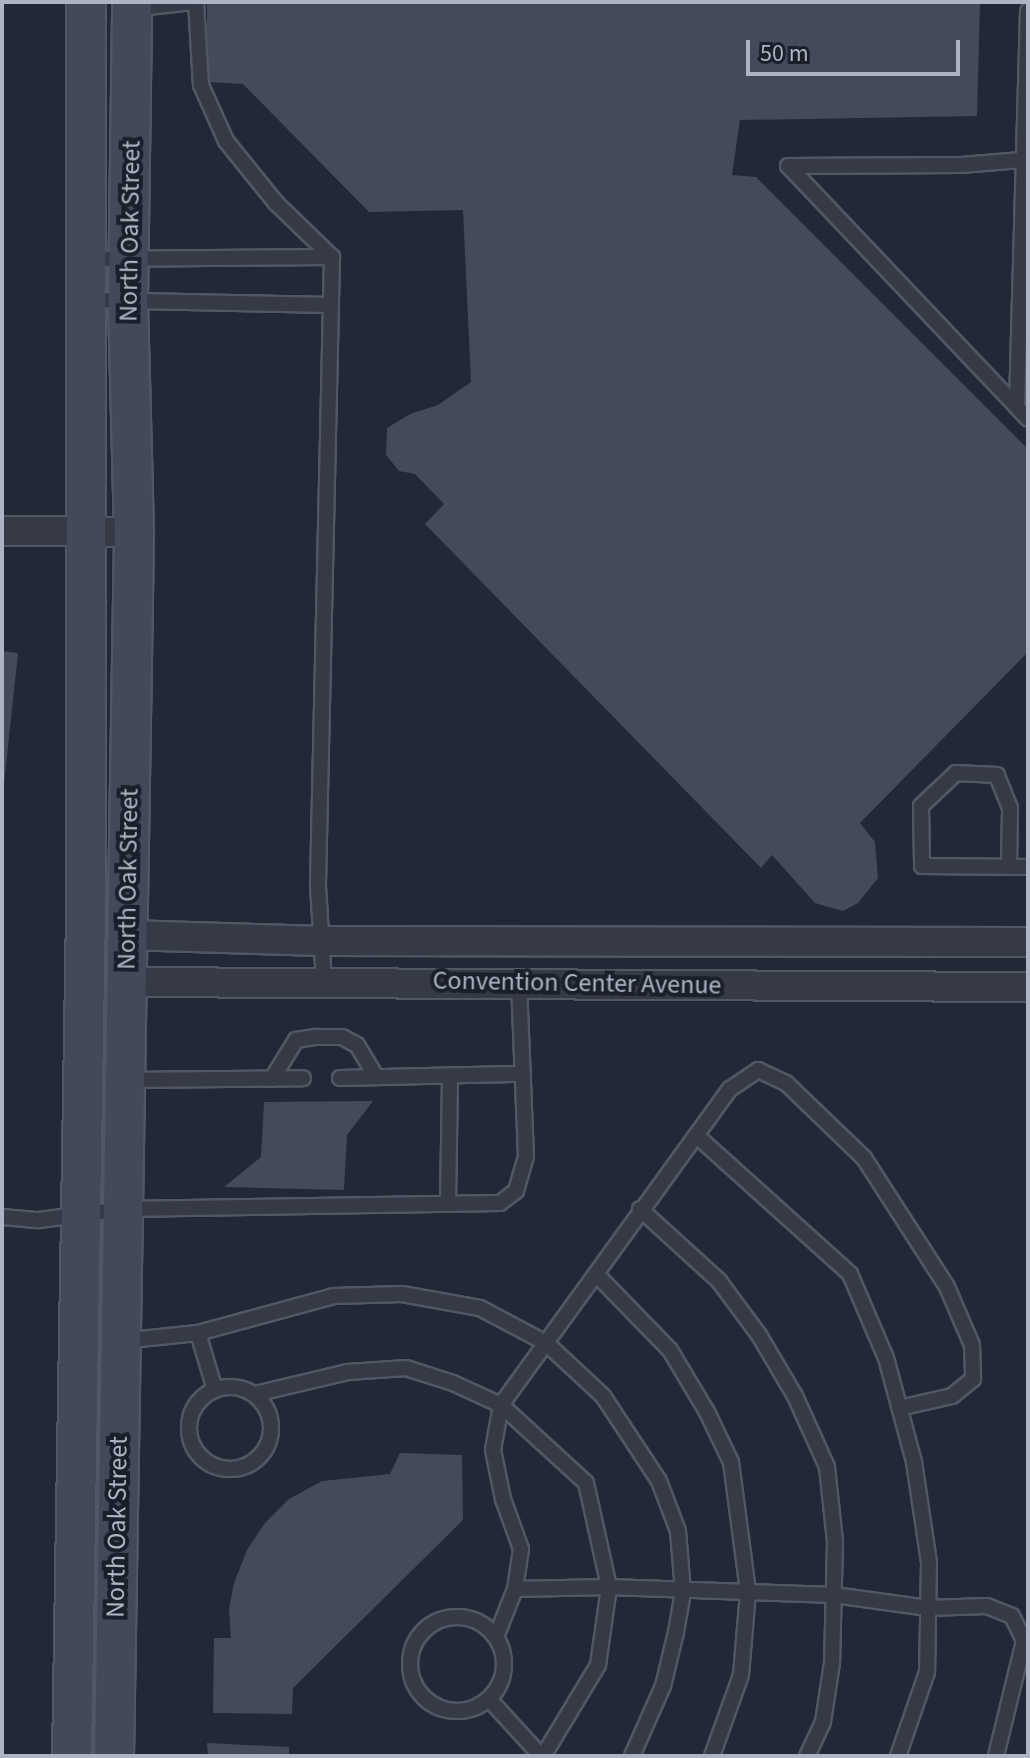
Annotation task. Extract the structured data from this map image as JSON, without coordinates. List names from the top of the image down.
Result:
{
  "streets": {
    "main road": ["North Oak Street"],
    "street": ["Convention Center Avenue"]
  },
  "crossings": [
    ["North Oak Street", "Convention Center Avenue"]
  ],
  "scale_bar": "50 m"
}
